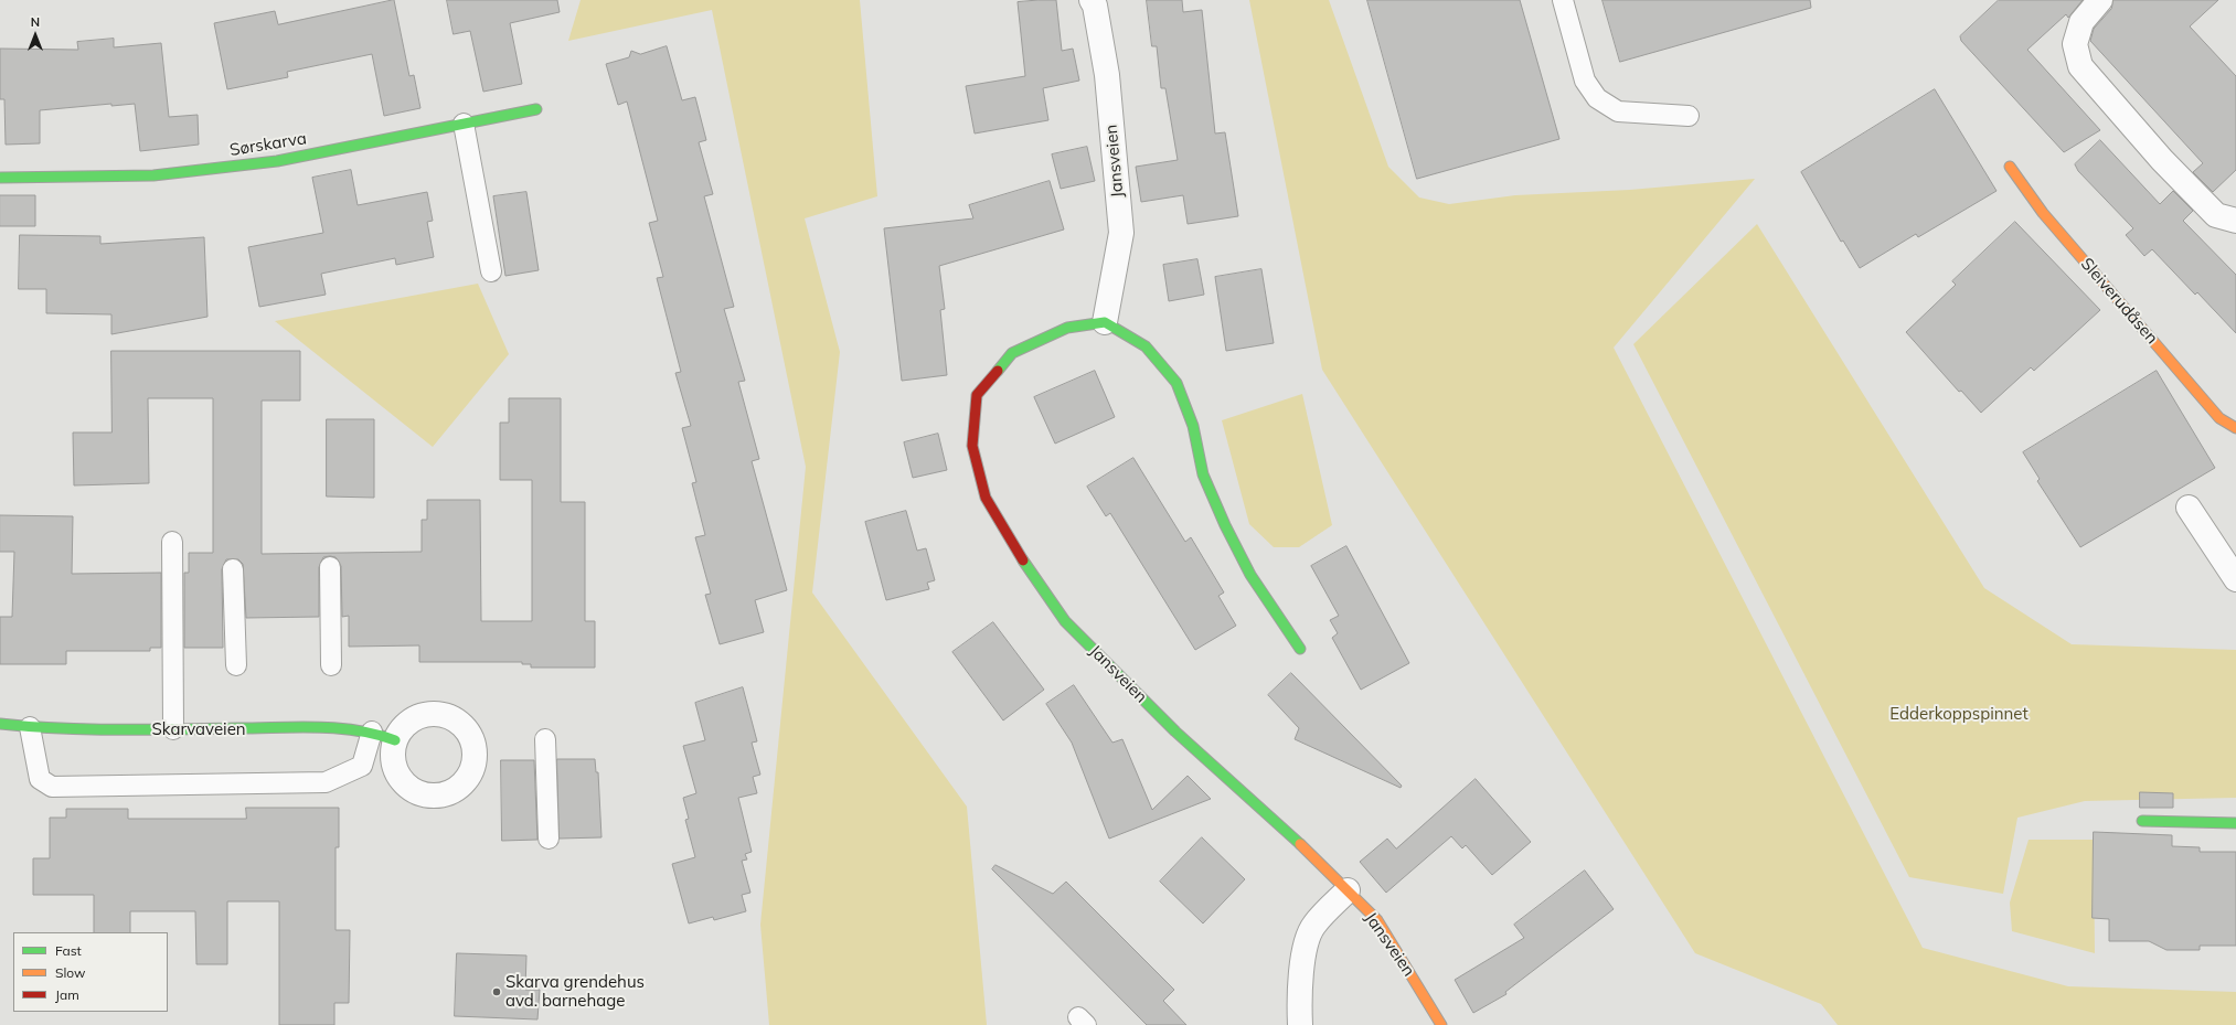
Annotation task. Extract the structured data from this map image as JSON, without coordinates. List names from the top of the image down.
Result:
{
  "streets": {
    "street": [
      "Sørskarva",
      "Jansveien",
      "Sleiverudåsen",
      "Skarvaveien"
    ]
  },
  "parks": ["Edderkoppspinnet"],
  "places": ["Skarva grendehus avd. barnehage"],
  "legend": ["Fast", "Slow", "Jam"],
  "north": "top"
}
